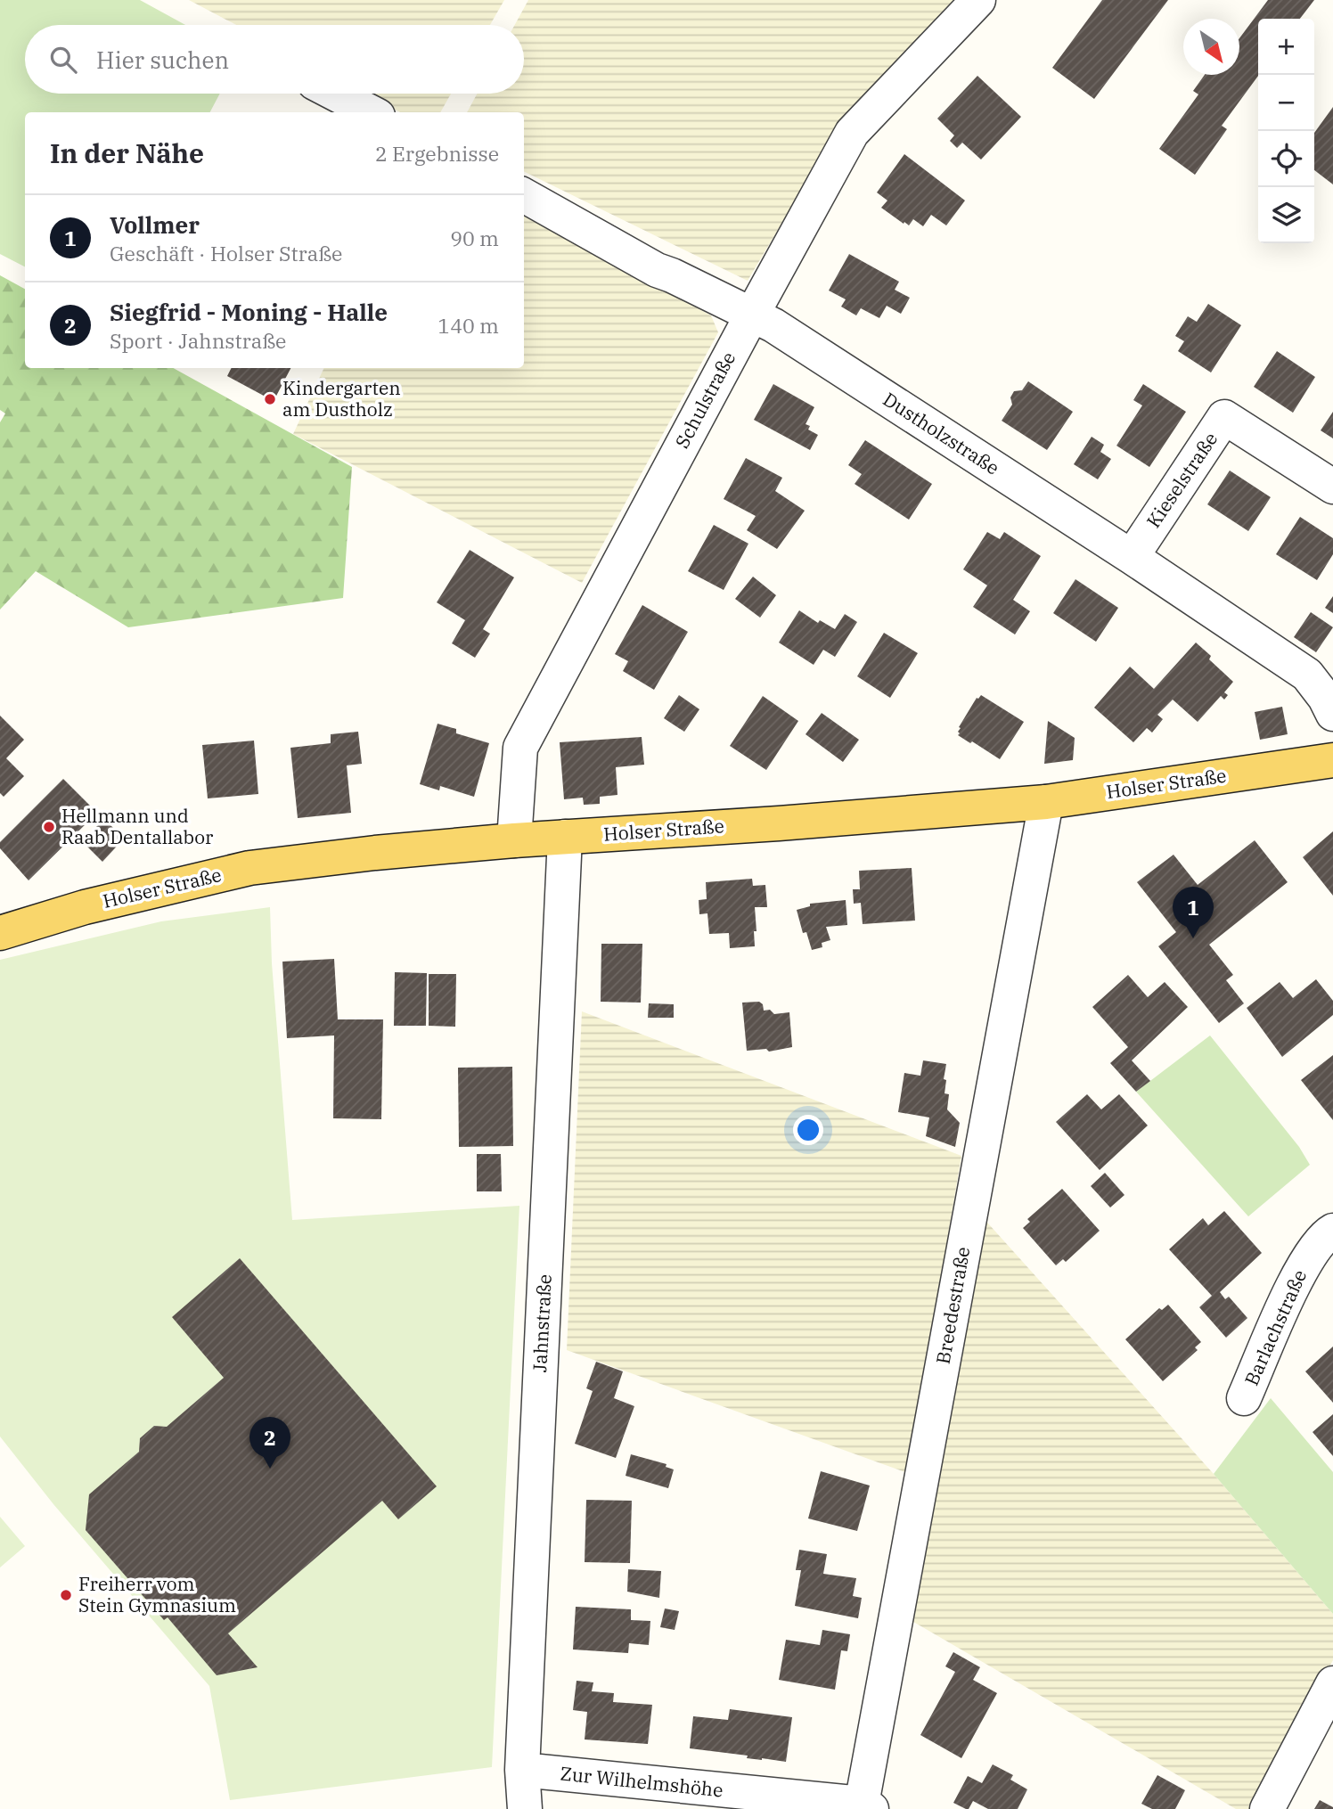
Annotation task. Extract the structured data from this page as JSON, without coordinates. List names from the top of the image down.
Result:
{
  "streets": {
    "main road": ["Holser Straße"],
    "street": [
      "Schulstraße",
      "Dustholzstraße",
      "Kieselstraße",
      "Breedestraße",
      "Jahnstraße",
      "Barlachstraße",
      "Zur Wilhelmshöhe"
    ]
  },
  "crossings": [
    ["Schulstraße", "Dustholzstraße"],
    ["Schulstraße", "Holser Straße"],
    ["Dustholzstraße", "Kieselstraße"],
    ["Holser Straße", "Breedestraße"],
    ["Holser Straße", "Jahnstraße"],
    ["Breedestraße", "Zur Wilhelmshöhe"],
    ["Jahnstraße", "Zur Wilhelmshöhe"]
  ],
  "places": ["Kindergarten am Dustholz", "Hellmann und Raab Dentallabor", "Freiherr vom Stein Gymnasium"],
  "north": "bottom right",
  "page": {
    "map_buttons": ["+", "−"],
    "search": "Hier suchen",
    "heading": ["In der Nähe", "2 Ergebnisse"],
    "list": [
      {
        "mark": "1",
        "name": "Vollmer",
        "note": "Geschäft · Holser Straße",
        "value": "90 m"
      },
      {
        "mark": "2",
        "name": "Siegfrid - Moning - Halle",
        "note": "Sport · Jahnstraße",
        "value": "140 m"
      }
    ],
    "pins": ["1", "2"]
  }
}
